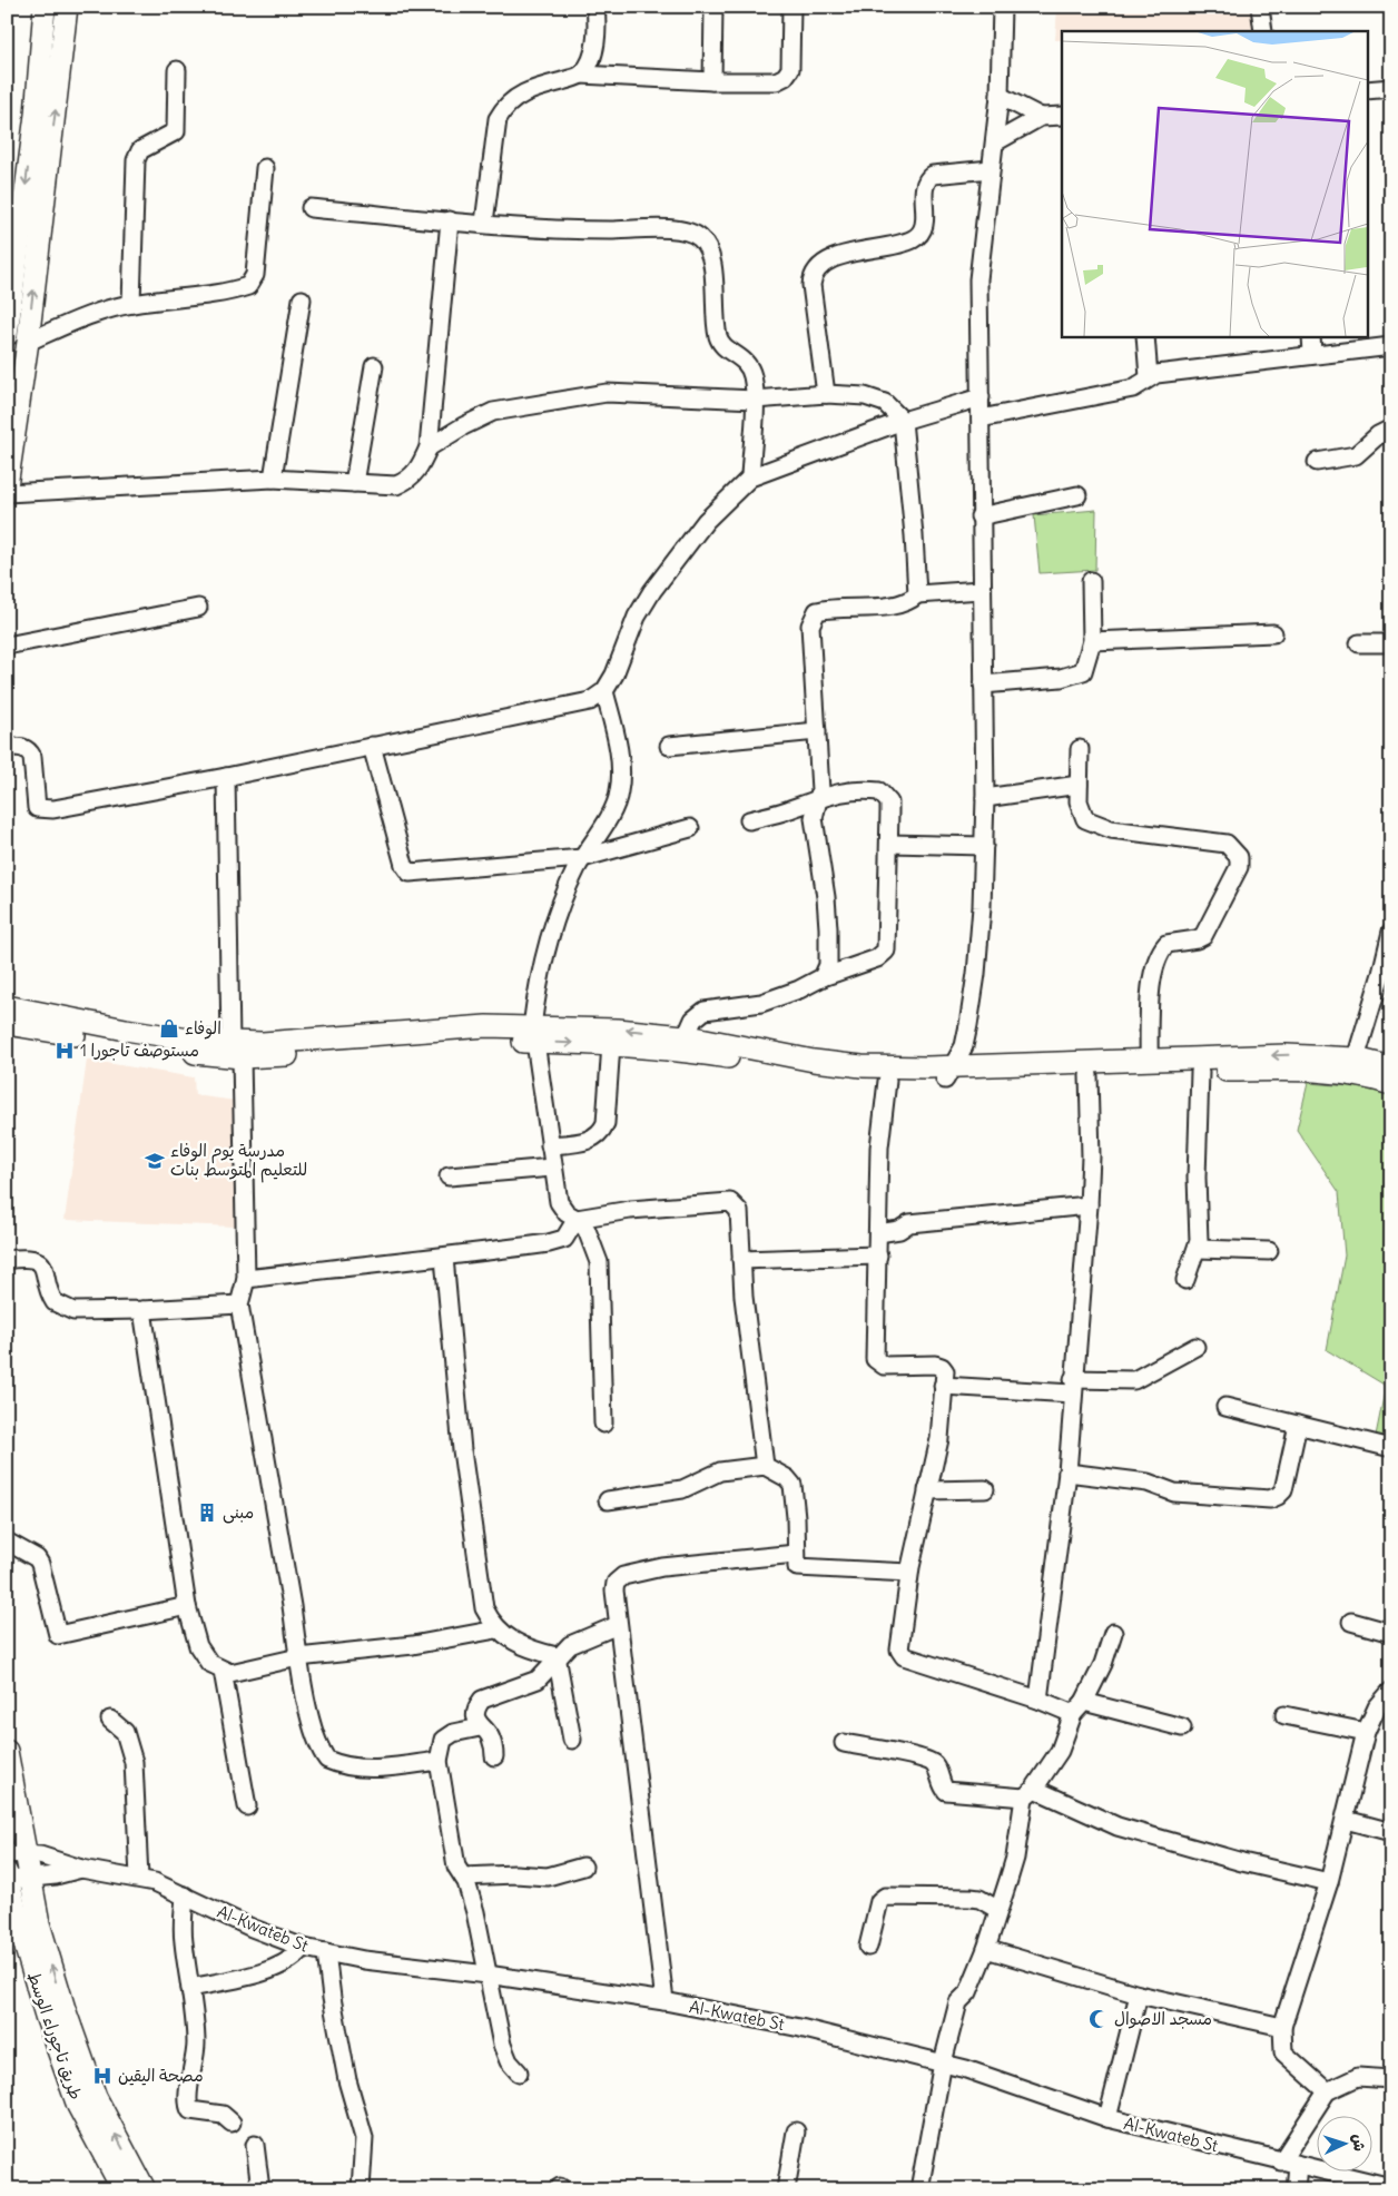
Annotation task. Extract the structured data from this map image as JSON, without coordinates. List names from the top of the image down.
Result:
{
  "streets": {
    "main road": ["طريق تاجوراء الوسط"],
    "street": ["Al-Kwateb St"]
  },
  "places": {
    "shop": ["الوفاء"],
    "hospital": ["مستوصف تاجورا 1", "مصحة اليقين"],
    "school or university": ["مدرسة يوم الوفاء للتعليم المتوسط بنات"],
    "building": ["مبنى"],
    "mosque": ["مسجد الاصوال"]
  },
  "north": "right"
}
